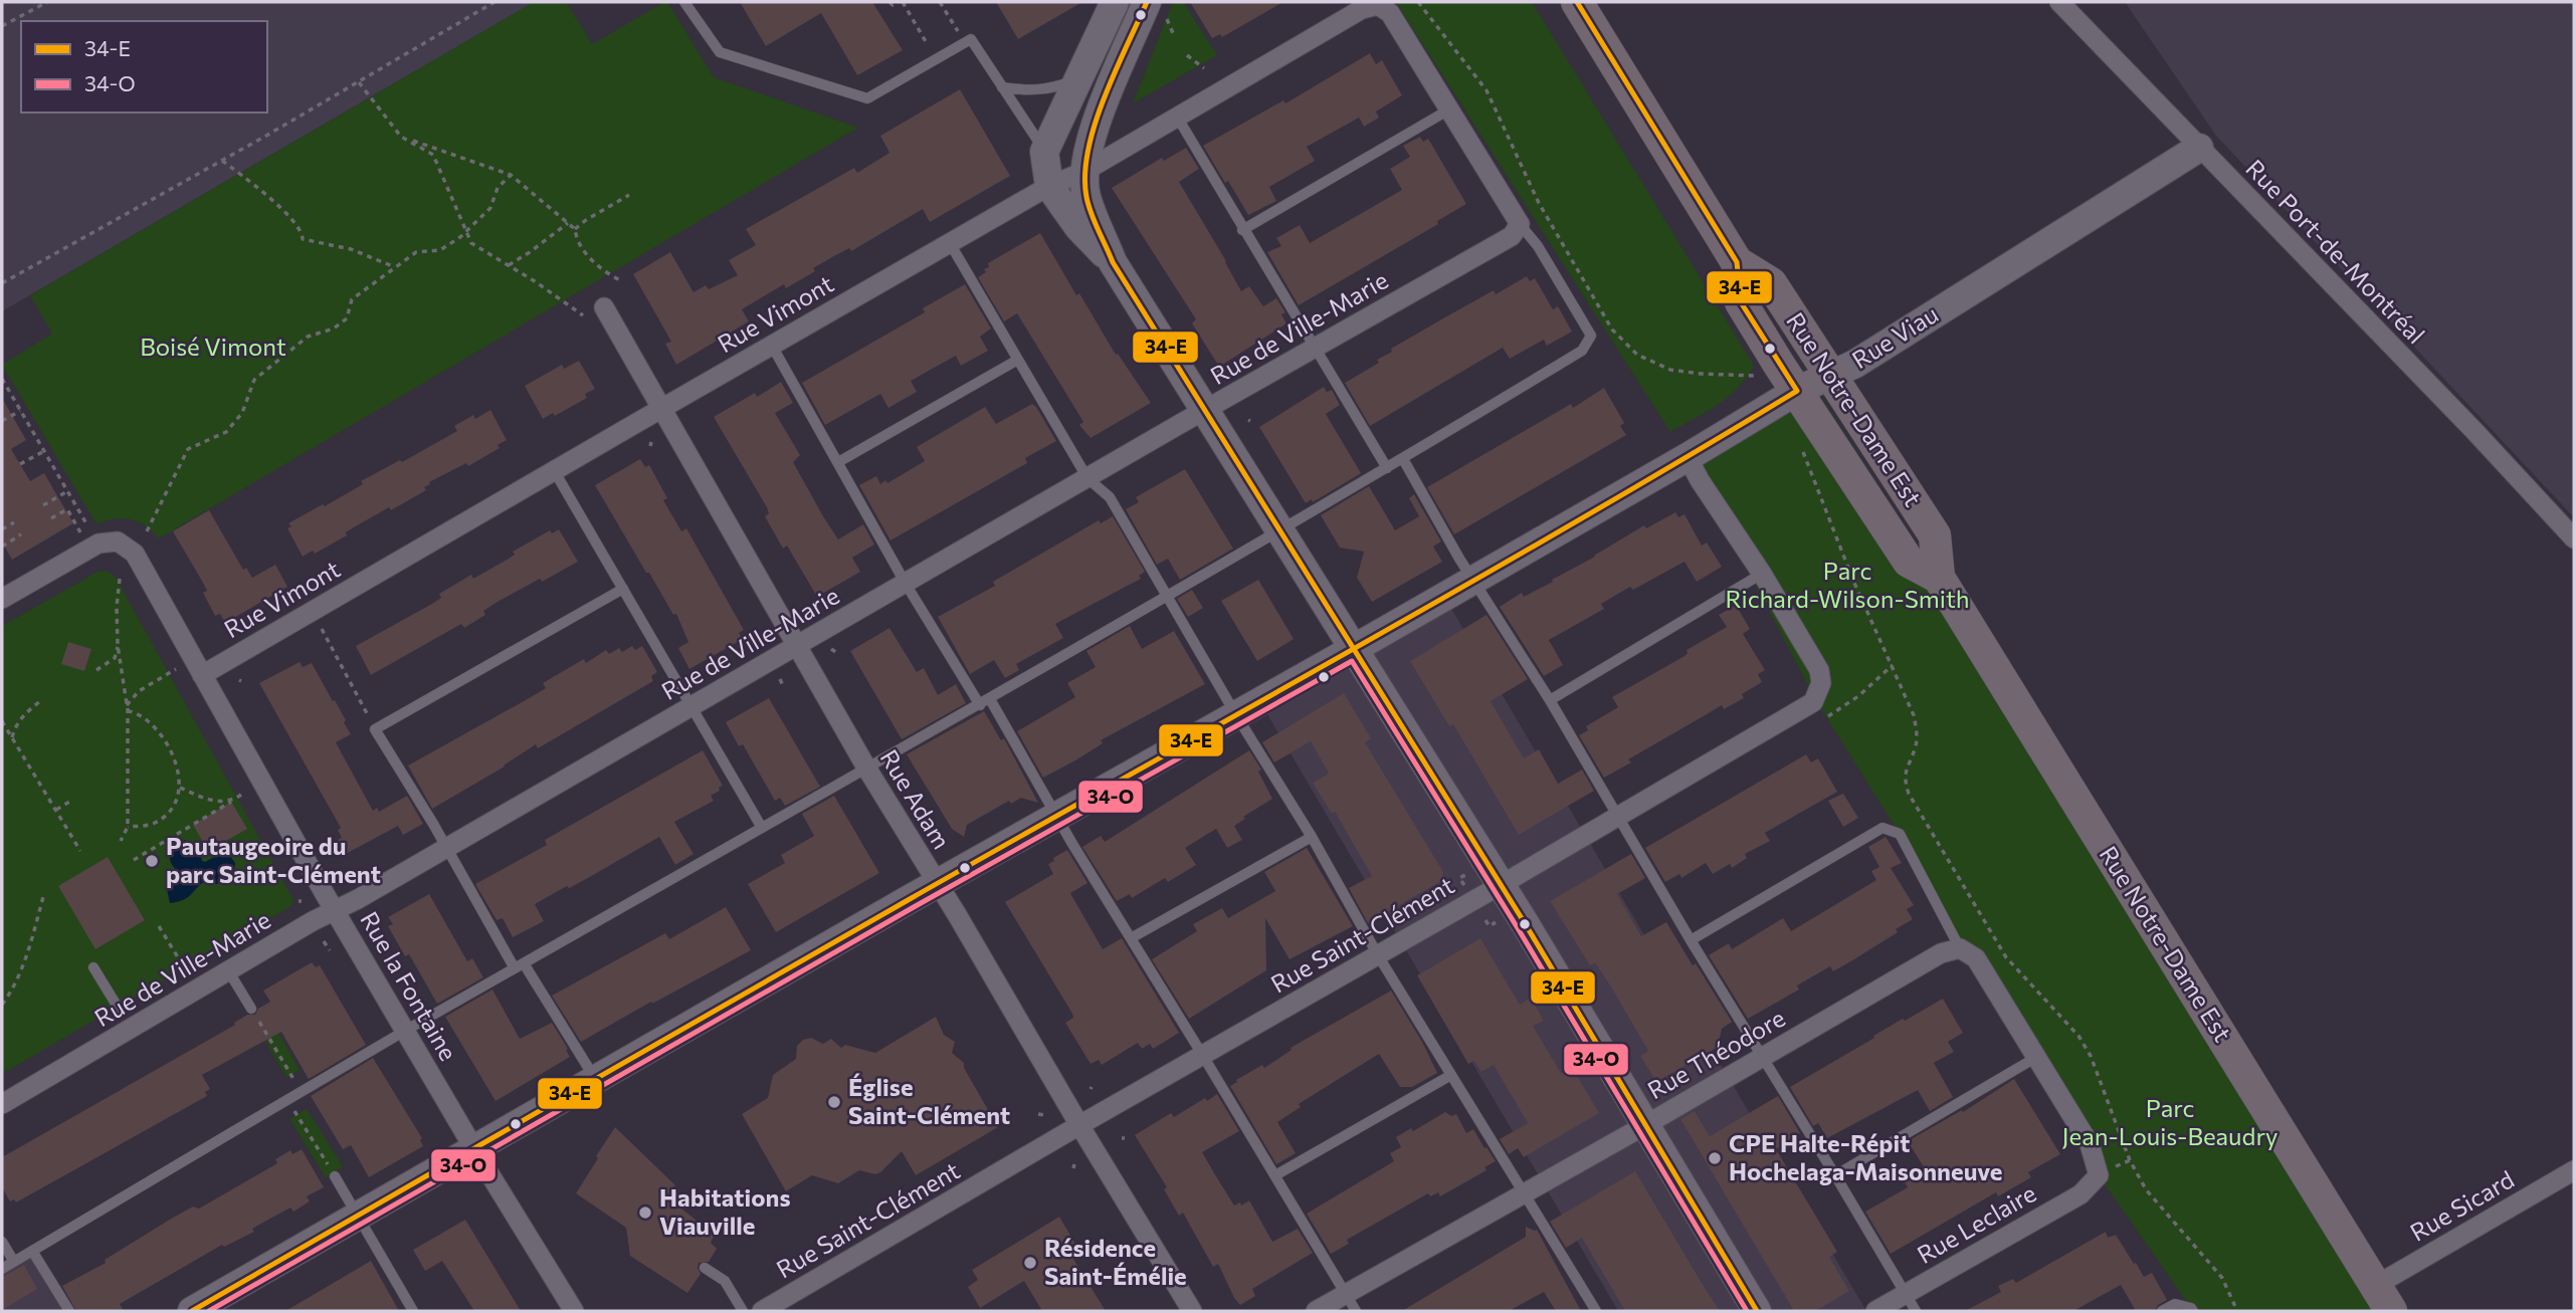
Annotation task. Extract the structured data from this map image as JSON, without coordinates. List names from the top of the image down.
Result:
{
  "streets": {
    "main road": ["Rue Viau", "Rue Notre-Dame Est"],
    "street": [
      "Rue Port-de-Montréal",
      "Rue Vimont",
      "Rue de Ville-Marie",
      "Rue Adam",
      "Rue Saint-Clément",
      "Rue la Fontaine",
      "Rue Théodore",
      "Rue Sicard",
      "Rue Leclaire"
    ]
  },
  "crossings": [
    ["Rue Port-de-Montréal", "Rue Viau"],
    ["Rue Vimont", "Rue Adam"],
    ["Rue Vimont", "Rue la Fontaine"],
    ["Rue de Ville-Marie", "Rue Adam"],
    ["Rue de Ville-Marie", "Rue la Fontaine"],
    ["Rue Viau", "Rue Notre-Dame Est"],
    ["Rue Viau", "Rue Adam"],
    ["Rue Viau", "Rue Saint-Clément"],
    ["Rue Viau", "Rue la Fontaine"],
    ["Rue Notre-Dame Est", "Rue Sicard"],
    ["Rue Adam", "Rue Saint-Clément"]
  ],
  "parks": ["Boisé Vimont", "Parc Richard-Wilson-Smith", "Parc Jean-Louis-Beaudry"],
  "places": [
    "Pautaugeoire du parc Saint-Clément",
    "Église Saint-Clément",
    "CPE Halte-Répit Hochelaga-Maisonneuve",
    "Habitations Viauville",
    "Résidence Saint-Émélie"
  ],
  "lines": ["transit line 34-E", "transit line 34-O"],
  "legend": ["34-E", "34-O"]
}
